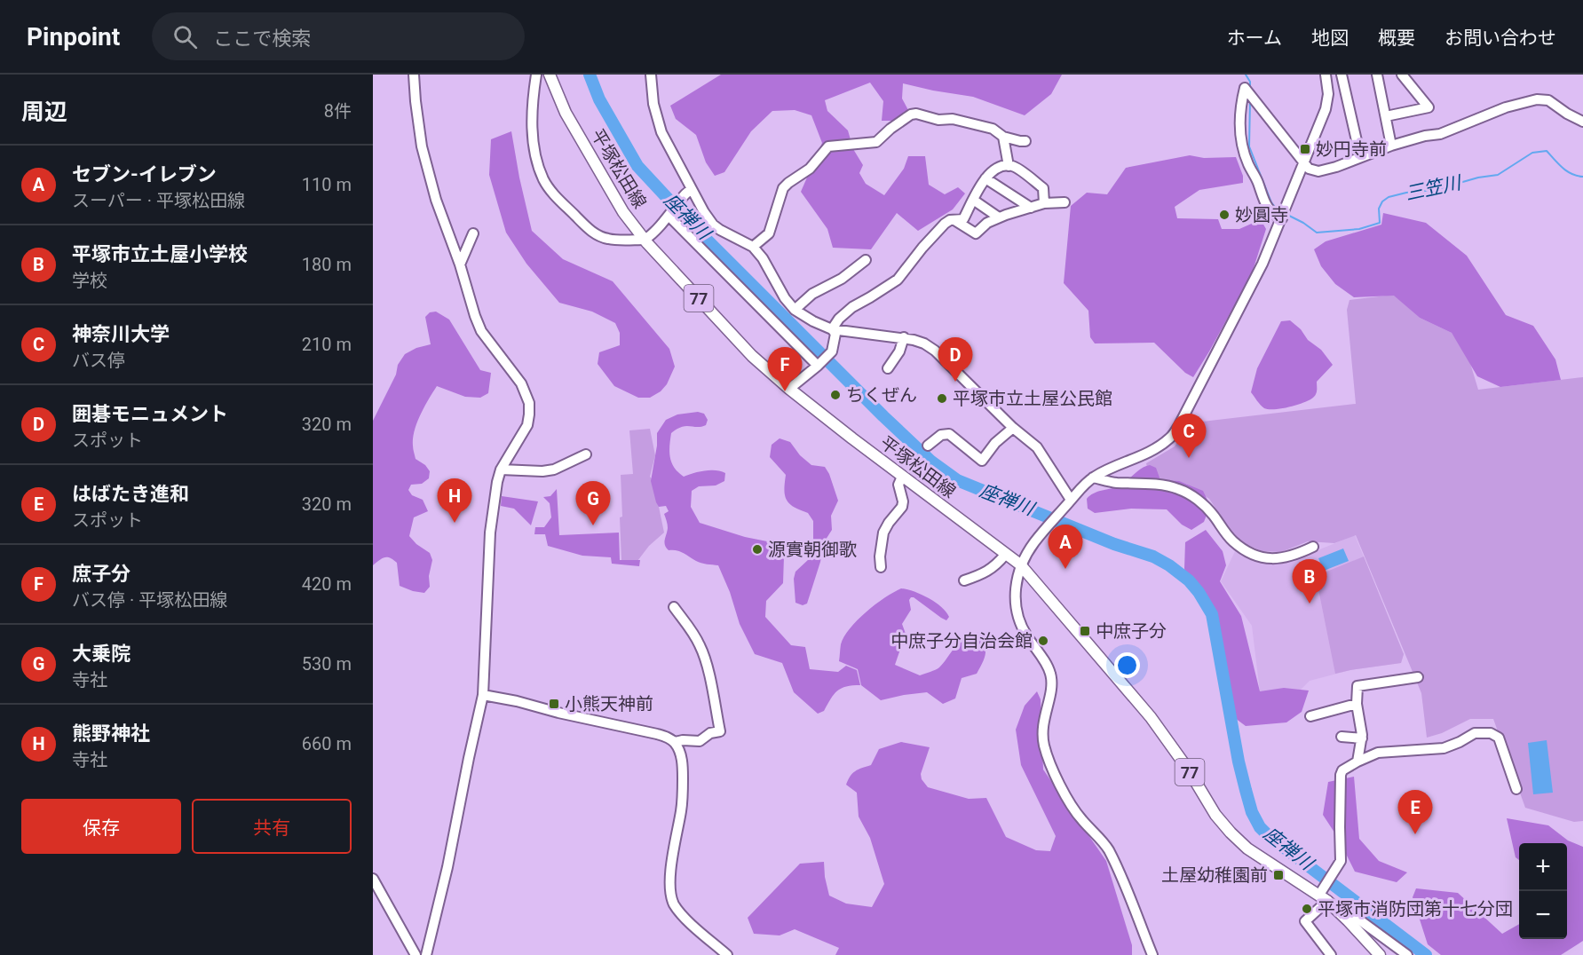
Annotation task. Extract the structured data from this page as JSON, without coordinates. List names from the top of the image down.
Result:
{
  "streets": {
    "main road": ["平塚松田線", "77"]
  },
  "water": ["三笠川", "座禅川"],
  "places": {
    "transit": [
      "妙円寺前",
      "中庶子分",
      "小熊天神前",
      "土屋幼稚園前"
    ],
    "other": [
      "妙圓寺",
      "ちくぜん",
      "平塚市立土屋公民館",
      "源實朝御歌",
      "中庶子分自治会館",
      "平塚市消防団第十七分団"
    ]
  },
  "page": {
    "header": "Pinpoint",
    "search": "ここで検索",
    "nav": [
      "ホーム",
      "地図",
      "概要",
      "お問い合わせ"
    ],
    "heading": ["周辺", "8件"],
    "list": [
      {
        "mark": "A",
        "name": "セブン-イレブン",
        "note": "スーパー · 平塚松田線",
        "value": "110 m"
      },
      {
        "mark": "B",
        "name": "平塚市立土屋小学校",
        "note": "学校",
        "value": "180 m"
      },
      {
        "mark": "C",
        "name": "神奈川大学",
        "note": "バス停",
        "value": "210 m"
      },
      {
        "mark": "D",
        "name": "囲碁モニュメント",
        "note": "スポット",
        "value": "320 m"
      },
      {
        "mark": "E",
        "name": "はばたき進和",
        "note": "スポット",
        "value": "320 m"
      },
      {
        "mark": "F",
        "name": "庶子分",
        "note": "バス停 · 平塚松田線",
        "value": "420 m"
      },
      {
        "mark": "G",
        "name": "大乗院",
        "note": "寺社",
        "value": "530 m"
      },
      {
        "mark": "H",
        "name": "熊野神社",
        "note": "寺社",
        "value": "660 m"
      }
    ],
    "pins": [
      "D",
      "F",
      "C",
      "H",
      "G",
      "A",
      "B",
      "E"
    ],
    "buttons": ["保存", "共有"],
    "map_buttons": ["+", "−"]
  }
}
